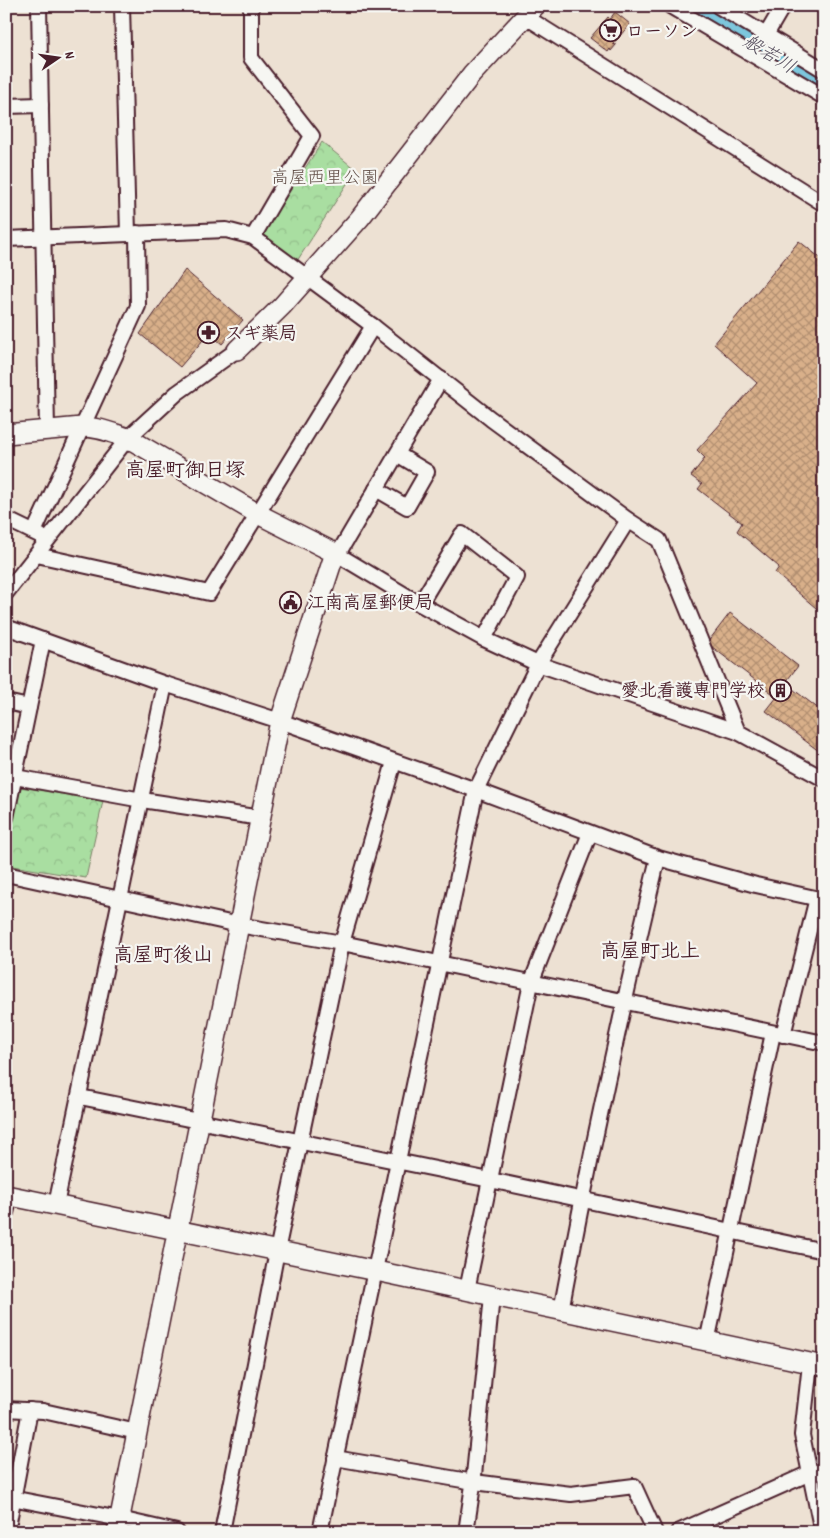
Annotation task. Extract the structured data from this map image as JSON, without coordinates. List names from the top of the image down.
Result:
{
  "districts": ["高屋町御日塚", "高屋町北上", "高屋町後山"],
  "water": ["般若川"],
  "parks": ["高屋西里公園"],
  "places": {
    "supermarket": ["ローソン"],
    "pharmacy": ["スギ薬局"],
    "public building": ["江南高屋郵便局"],
    "building": ["愛北看護専門学校"]
  },
  "north": "right"
}
